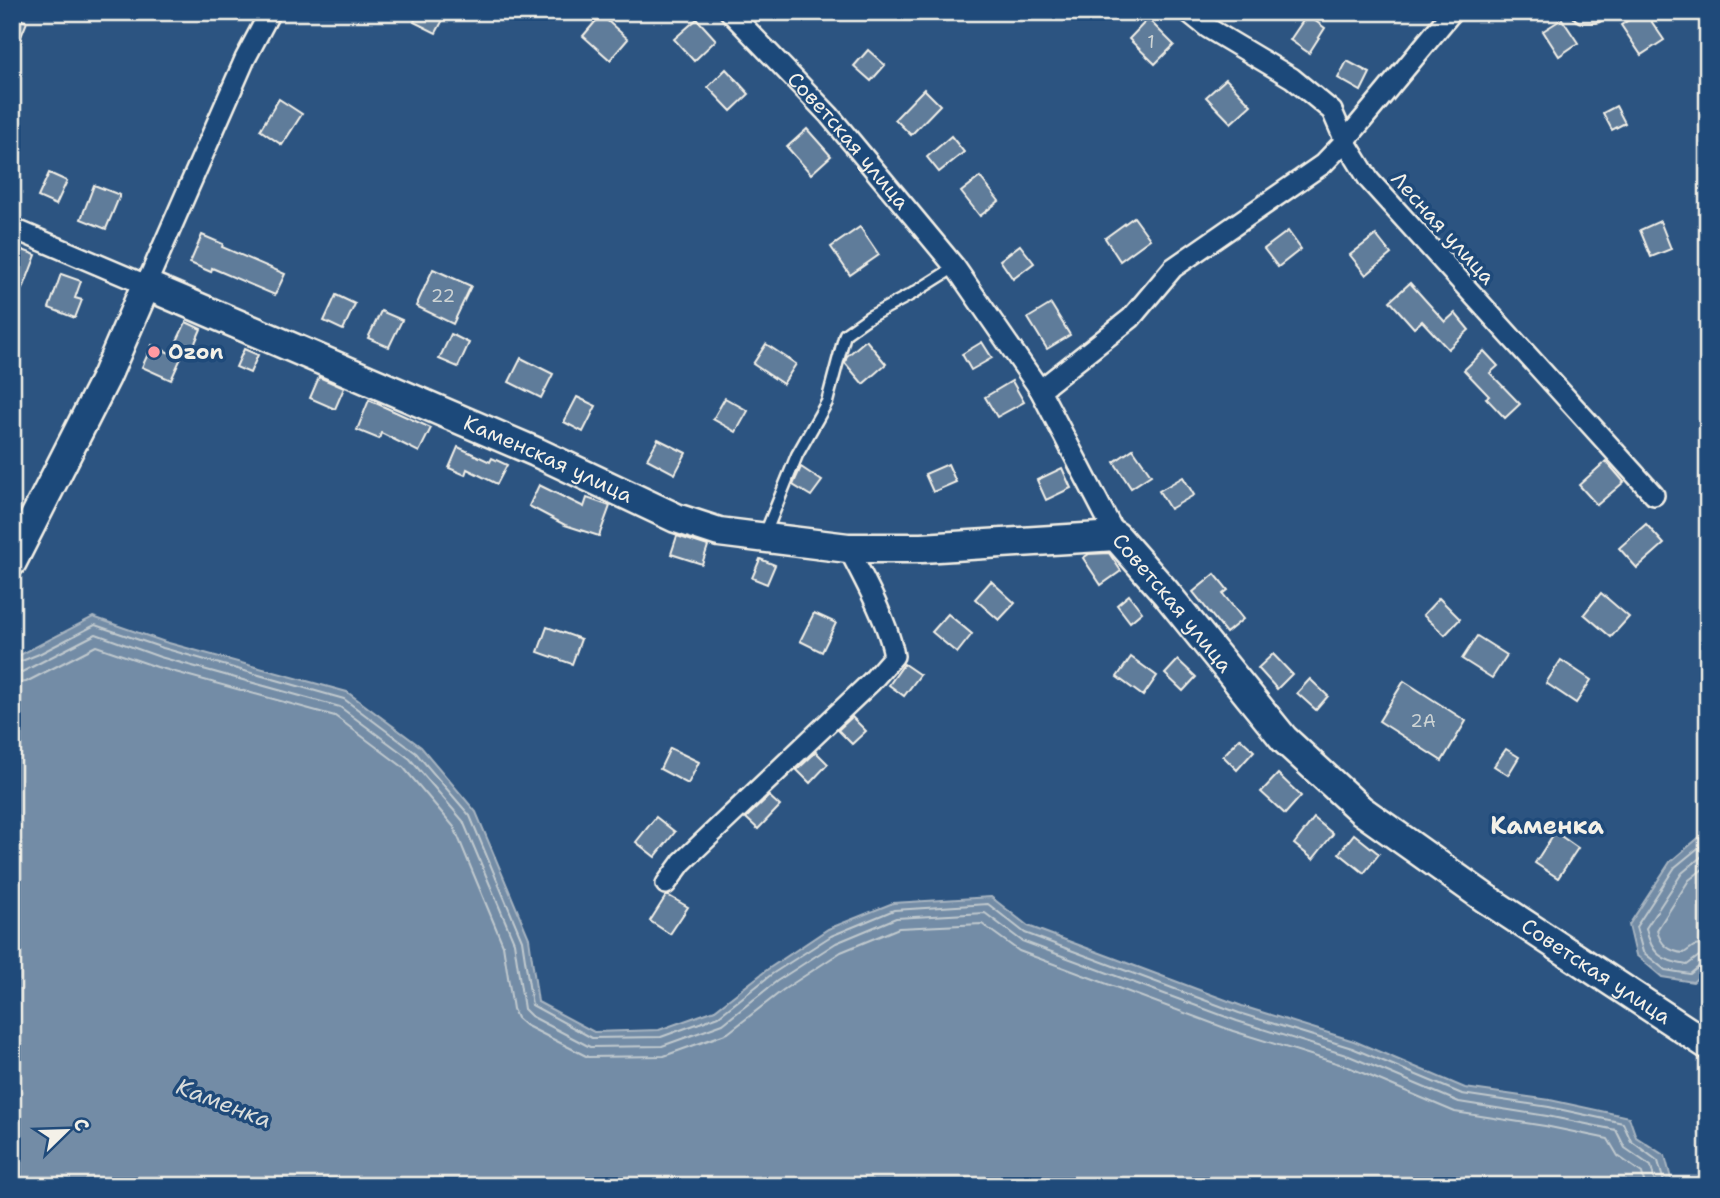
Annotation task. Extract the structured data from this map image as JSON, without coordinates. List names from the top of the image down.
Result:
{
  "streets": {
    "street": ["Советская улица", "Лесная улица", "Каменская улица"]
  },
  "crossings": [
    ["Советская улица", "Каменская улица"]
  ],
  "districts": ["Каменка"],
  "water": ["Каменка"],
  "places": ["Ozon"],
  "house_numbers": ["1", "22", "2А"],
  "north": "top right"
}
